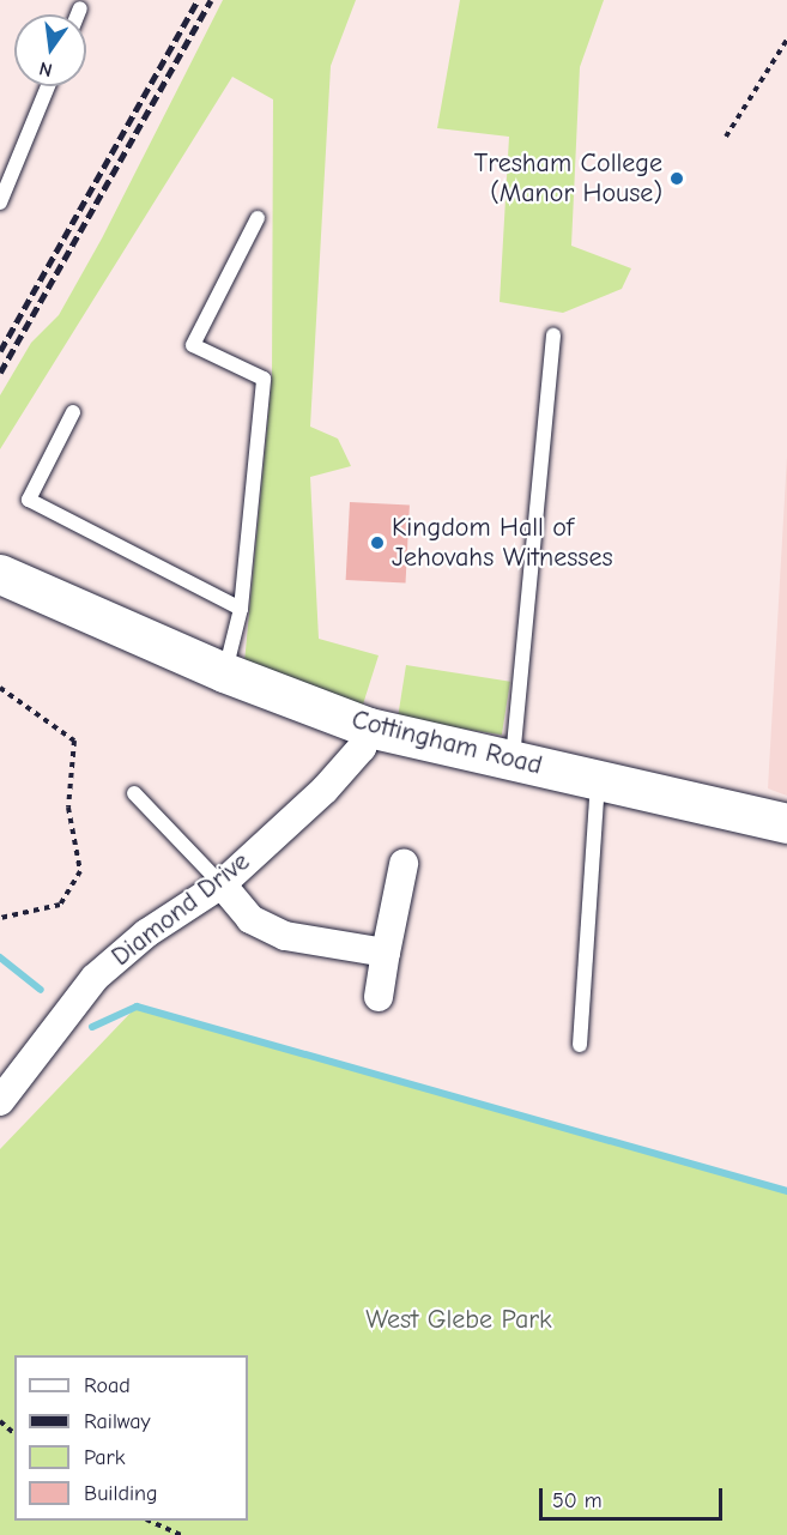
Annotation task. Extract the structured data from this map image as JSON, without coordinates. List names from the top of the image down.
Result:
{
  "streets": {
    "street": ["Cottingham Road", "Diamond Drive"]
  },
  "crossings": [
    ["Cottingham Road", "Diamond Drive"]
  ],
  "parks": ["West Glebe Park"],
  "places": ["Tresham College (Manor House)", "Kingdom Hall of Jehovahs Witnesses"],
  "legend": [
    "Road",
    "Railway",
    "Park",
    "Building"
  ],
  "scale_bar": "50 m",
  "north": "bottom"
}
